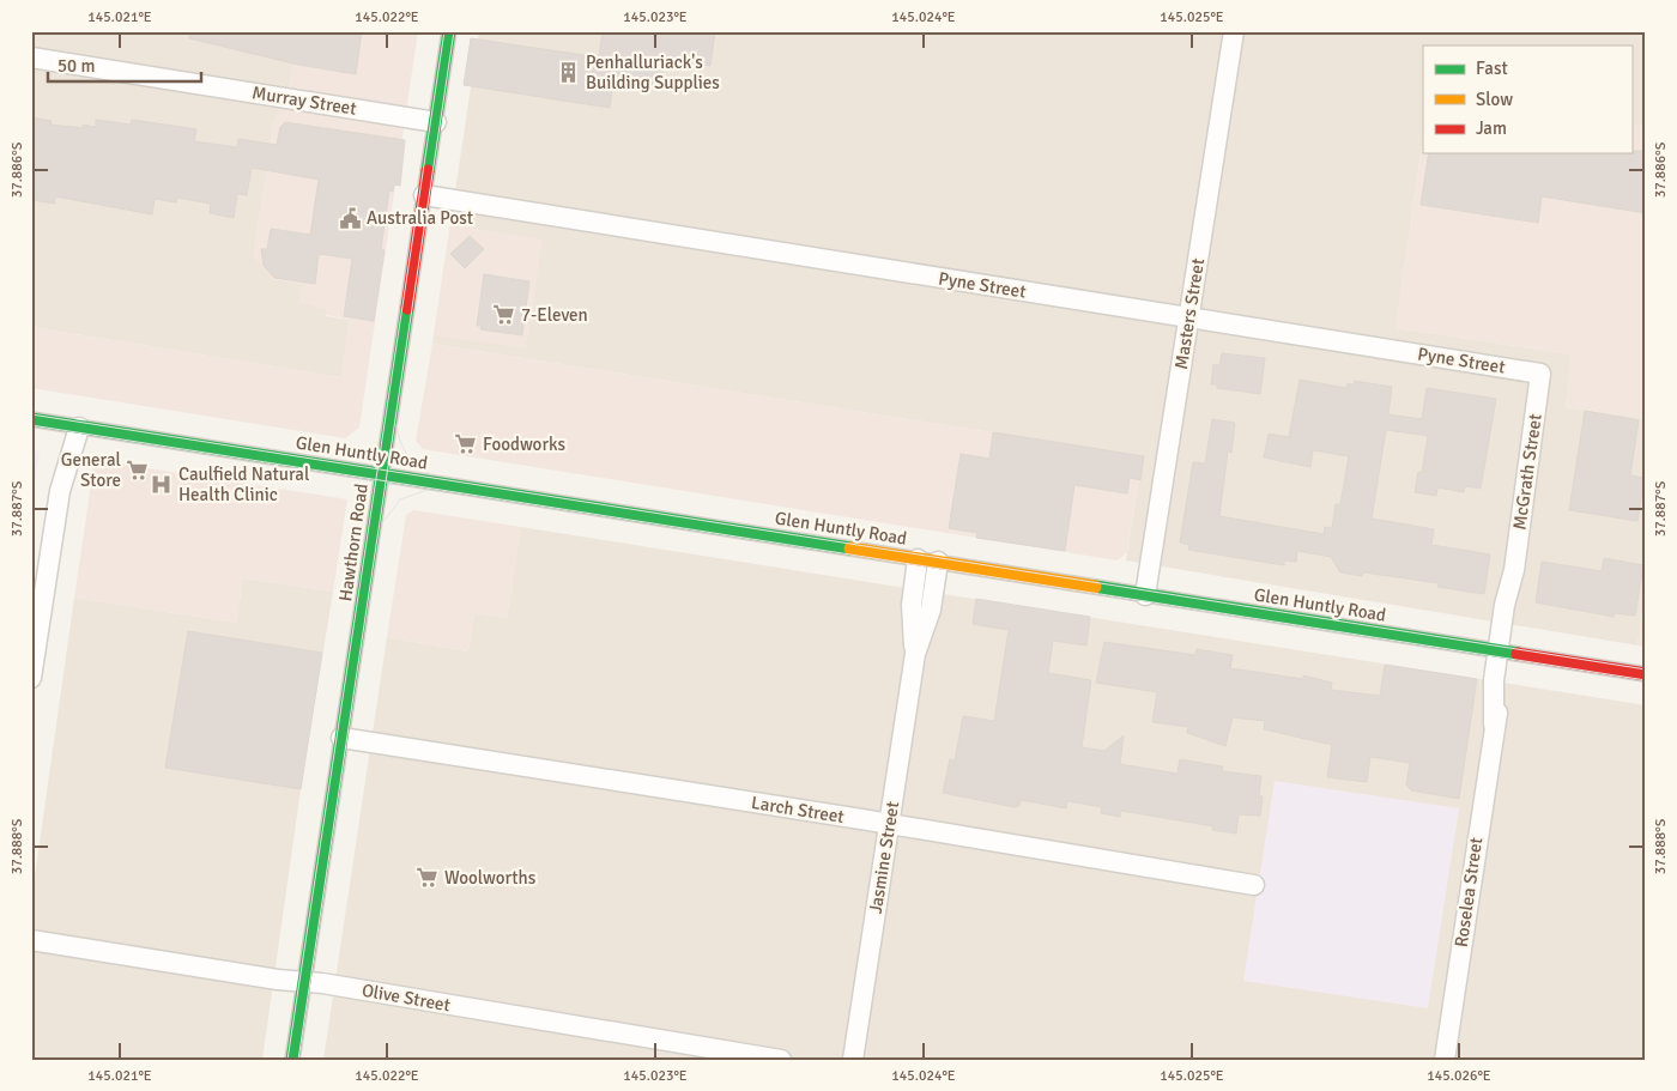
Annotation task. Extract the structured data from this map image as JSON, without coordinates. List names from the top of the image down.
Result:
{
  "streets": {
    "street": [
      "Murray Street",
      "Pyne Street",
      "Masters Street",
      "Glen Huntly Road",
      "McGrath Street",
      "Hawthorn Road",
      "Larch Street",
      "Jasmine Street",
      "Roselea Street",
      "Olive Street"
    ]
  },
  "crossings": [
    ["Murray Street", "Hawthorn Road"],
    ["Pyne Street", "Masters Street"],
    ["Pyne Street", "McGrath Street"],
    ["Pyne Street", "Hawthorn Road"],
    ["Masters Street", "Glen Huntly Road"],
    ["Glen Huntly Road", "McGrath Street"],
    ["Glen Huntly Road", "Hawthorn Road"],
    ["Glen Huntly Road", "Jasmine Street"],
    ["Glen Huntly Road", "Roselea Street"],
    ["McGrath Street", "Roselea Street"],
    ["Hawthorn Road", "Larch Street"],
    ["Hawthorn Road", "Olive Street"],
    ["Larch Street", "Jasmine Street"]
  ],
  "places": {
    "building": ["Penhalluriack's Building Supplies"],
    "public building": ["Australia Post"],
    "supermarket": [
      "7-Eleven",
      "Foodworks",
      "General Store",
      "Woolworths"
    ],
    "hospital": ["Caulfield Natural Health Clinic"]
  },
  "legend": ["Fast", "Slow", "Jam"],
  "scale_bar": "50 m",
  "coordinates": [
    "145.021°E",
    "145.022°E",
    "145.023°E",
    "145.024°E",
    "145.025°E",
    "37.886°S",
    "37.887°S",
    "37.888°S",
    "145.026°E"
  ]
}
